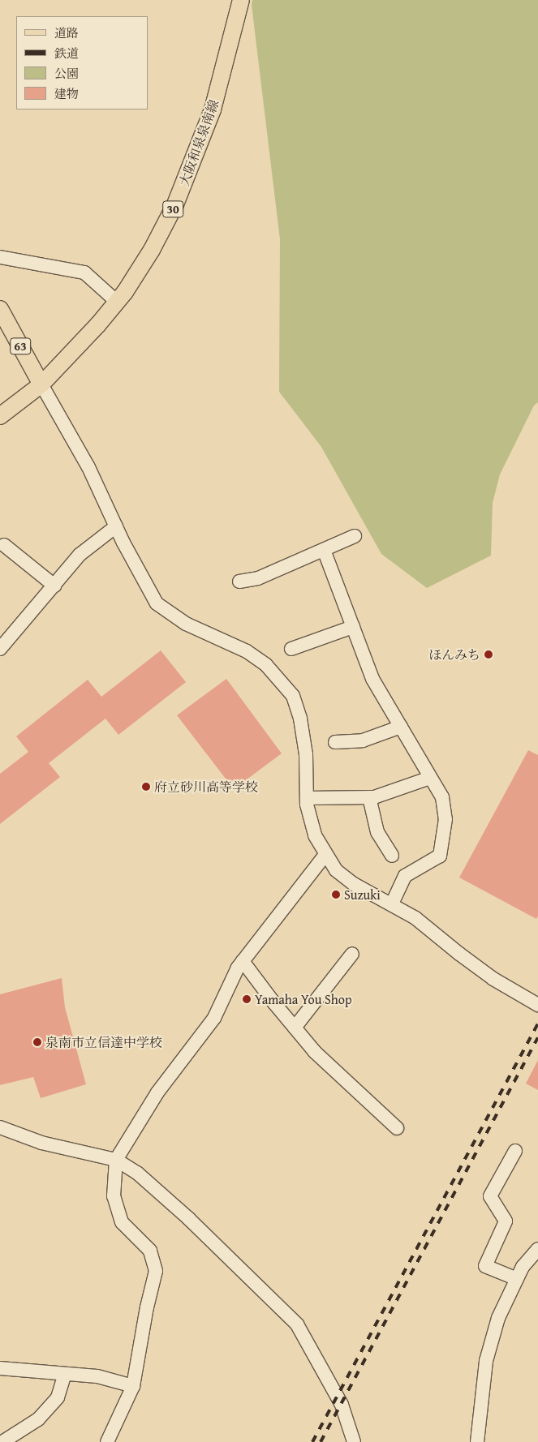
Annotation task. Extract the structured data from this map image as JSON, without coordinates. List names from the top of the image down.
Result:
{
  "streets": {
    "main road": ["大阪和泉泉南線", "30", "63"]
  },
  "crossings": [
    ["大阪和泉泉南線", "63"]
  ],
  "places": [
    "ほんみち",
    "府立砂川高等学校",
    "Suzuki",
    "Yamaha You Shop",
    "泉南市立信達中学校"
  ],
  "legend": [
    "道路",
    "鉄道",
    "公園",
    "建物"
  ]
}
